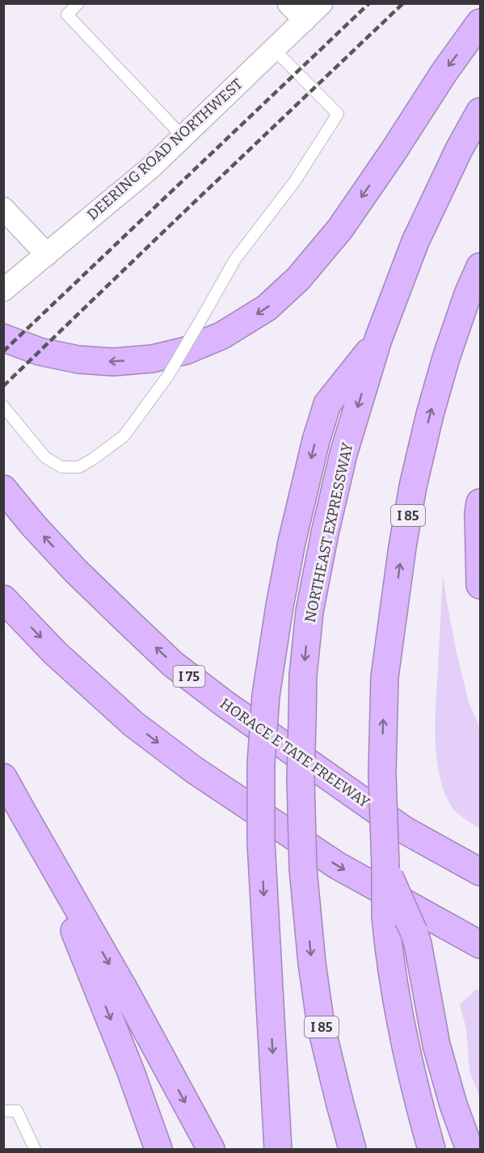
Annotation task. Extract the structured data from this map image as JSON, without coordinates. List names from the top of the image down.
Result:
{
  "streets": {
    "highway": [
      "I 85",
      "NORTHEAST EXPRESSWAY",
      "I 75",
      "HORACE E TATE FREEWAY"
    ],
    "street": ["DEERING ROAD NORTHWEST"]
  }
}
